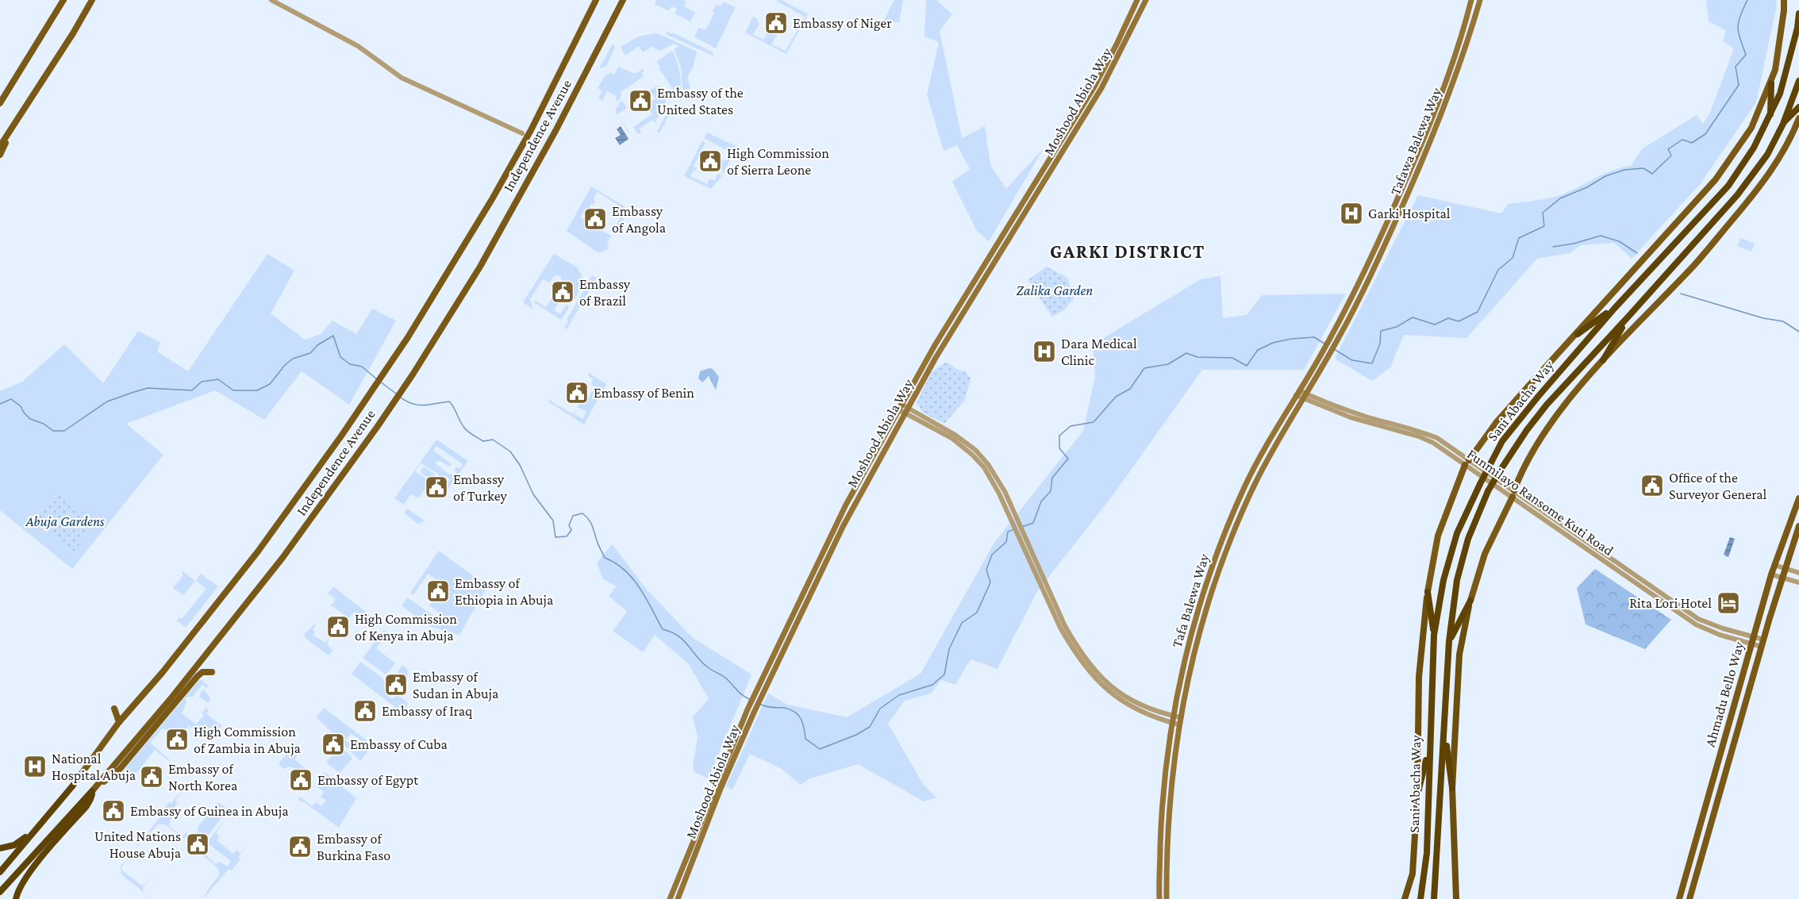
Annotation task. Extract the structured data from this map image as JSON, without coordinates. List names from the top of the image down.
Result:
{
  "streets": {
    "highway": ["Independence Avenue", "Sani Abacha Way"],
    "main road": [
      "Moshood Abiola Way",
      "Tafawa Balewa Way",
      "Tafa Balewa Way",
      "Ahmadu Bello Way"
    ],
    "street": ["Funmilayo Ransome Kuti Road"]
  },
  "crossings": [
    ["Tafawa Balewa Way", "Tafa Balewa Way"],
    ["Sani Abacha Way", "Funmilayo Ransome Kuti Road"],
    ["Funmilayo Ransome Kuti Road", "Tafa Balewa Way"],
    ["Funmilayo Ransome Kuti Road", "Ahmadu Bello Way"]
  ],
  "districts": ["GARKI DISTRICT"],
  "parks": ["Zalika Garden", "Abuja Gardens"],
  "places": {
    "public building": [
      "Embassy of Niger",
      "Embassy of the United States",
      "High Commission of Sierra Leone",
      "Embassy of Angola",
      "Embassy of Brazil",
      "Embassy of Benin",
      "Office of the Surveyor General",
      "Embassy of Turkey",
      "Embassy of Ethiopia in Abuja",
      "High Commission of Kenya in Abuja",
      "Embassy of Sudan in Abuja",
      "Embassy of Iraq",
      "High Commission of Zambia in Abuja",
      "Embassy of Cuba",
      "Embassy of North Korea",
      "Embassy of Egypt",
      "Embassy of Guinea in Abuja",
      "United Nations House Abuja",
      "Embassy of Burkina Faso"
    ],
    "hospital": ["Garki Hospital", "Dara Medical Clinic", "National Hospital Abuja"],
    "hotel": ["Rita Lori Hotel"]
  }
}
